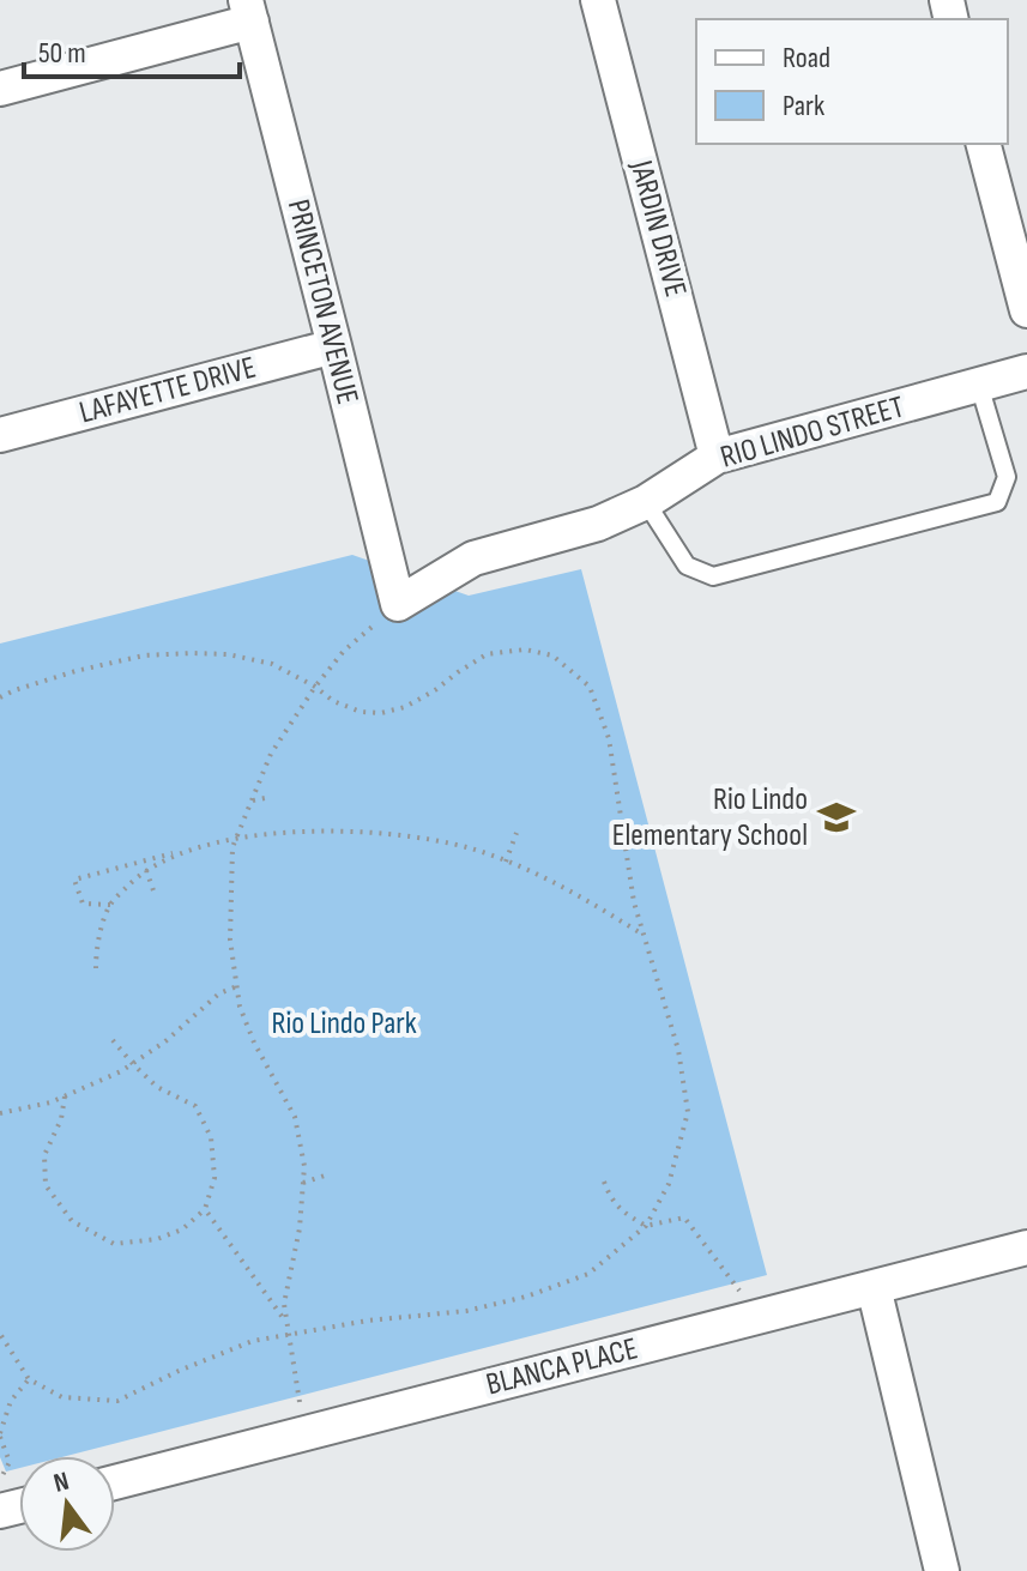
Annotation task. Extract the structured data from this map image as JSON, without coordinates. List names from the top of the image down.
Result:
{
  "streets": {
    "street": [
      "JARDIN DRIVE",
      "PRINCETON AVENUE",
      "LAFAYETTE DRIVE",
      "RIO LINDO STREET",
      "BLANCA PLACE"
    ]
  },
  "crossings": [
    ["JARDIN DRIVE", "RIO LINDO STREET"],
    ["PRINCETON AVENUE", "LAFAYETTE DRIVE"],
    ["PRINCETON AVENUE", "RIO LINDO STREET"]
  ],
  "parks": ["Rio Lindo Park"],
  "places": {
    "school or university": ["Rio Lindo Elementary School"]
  },
  "legend": ["Road", "Park"],
  "scale_bar": "50 m",
  "north": "top"
}
